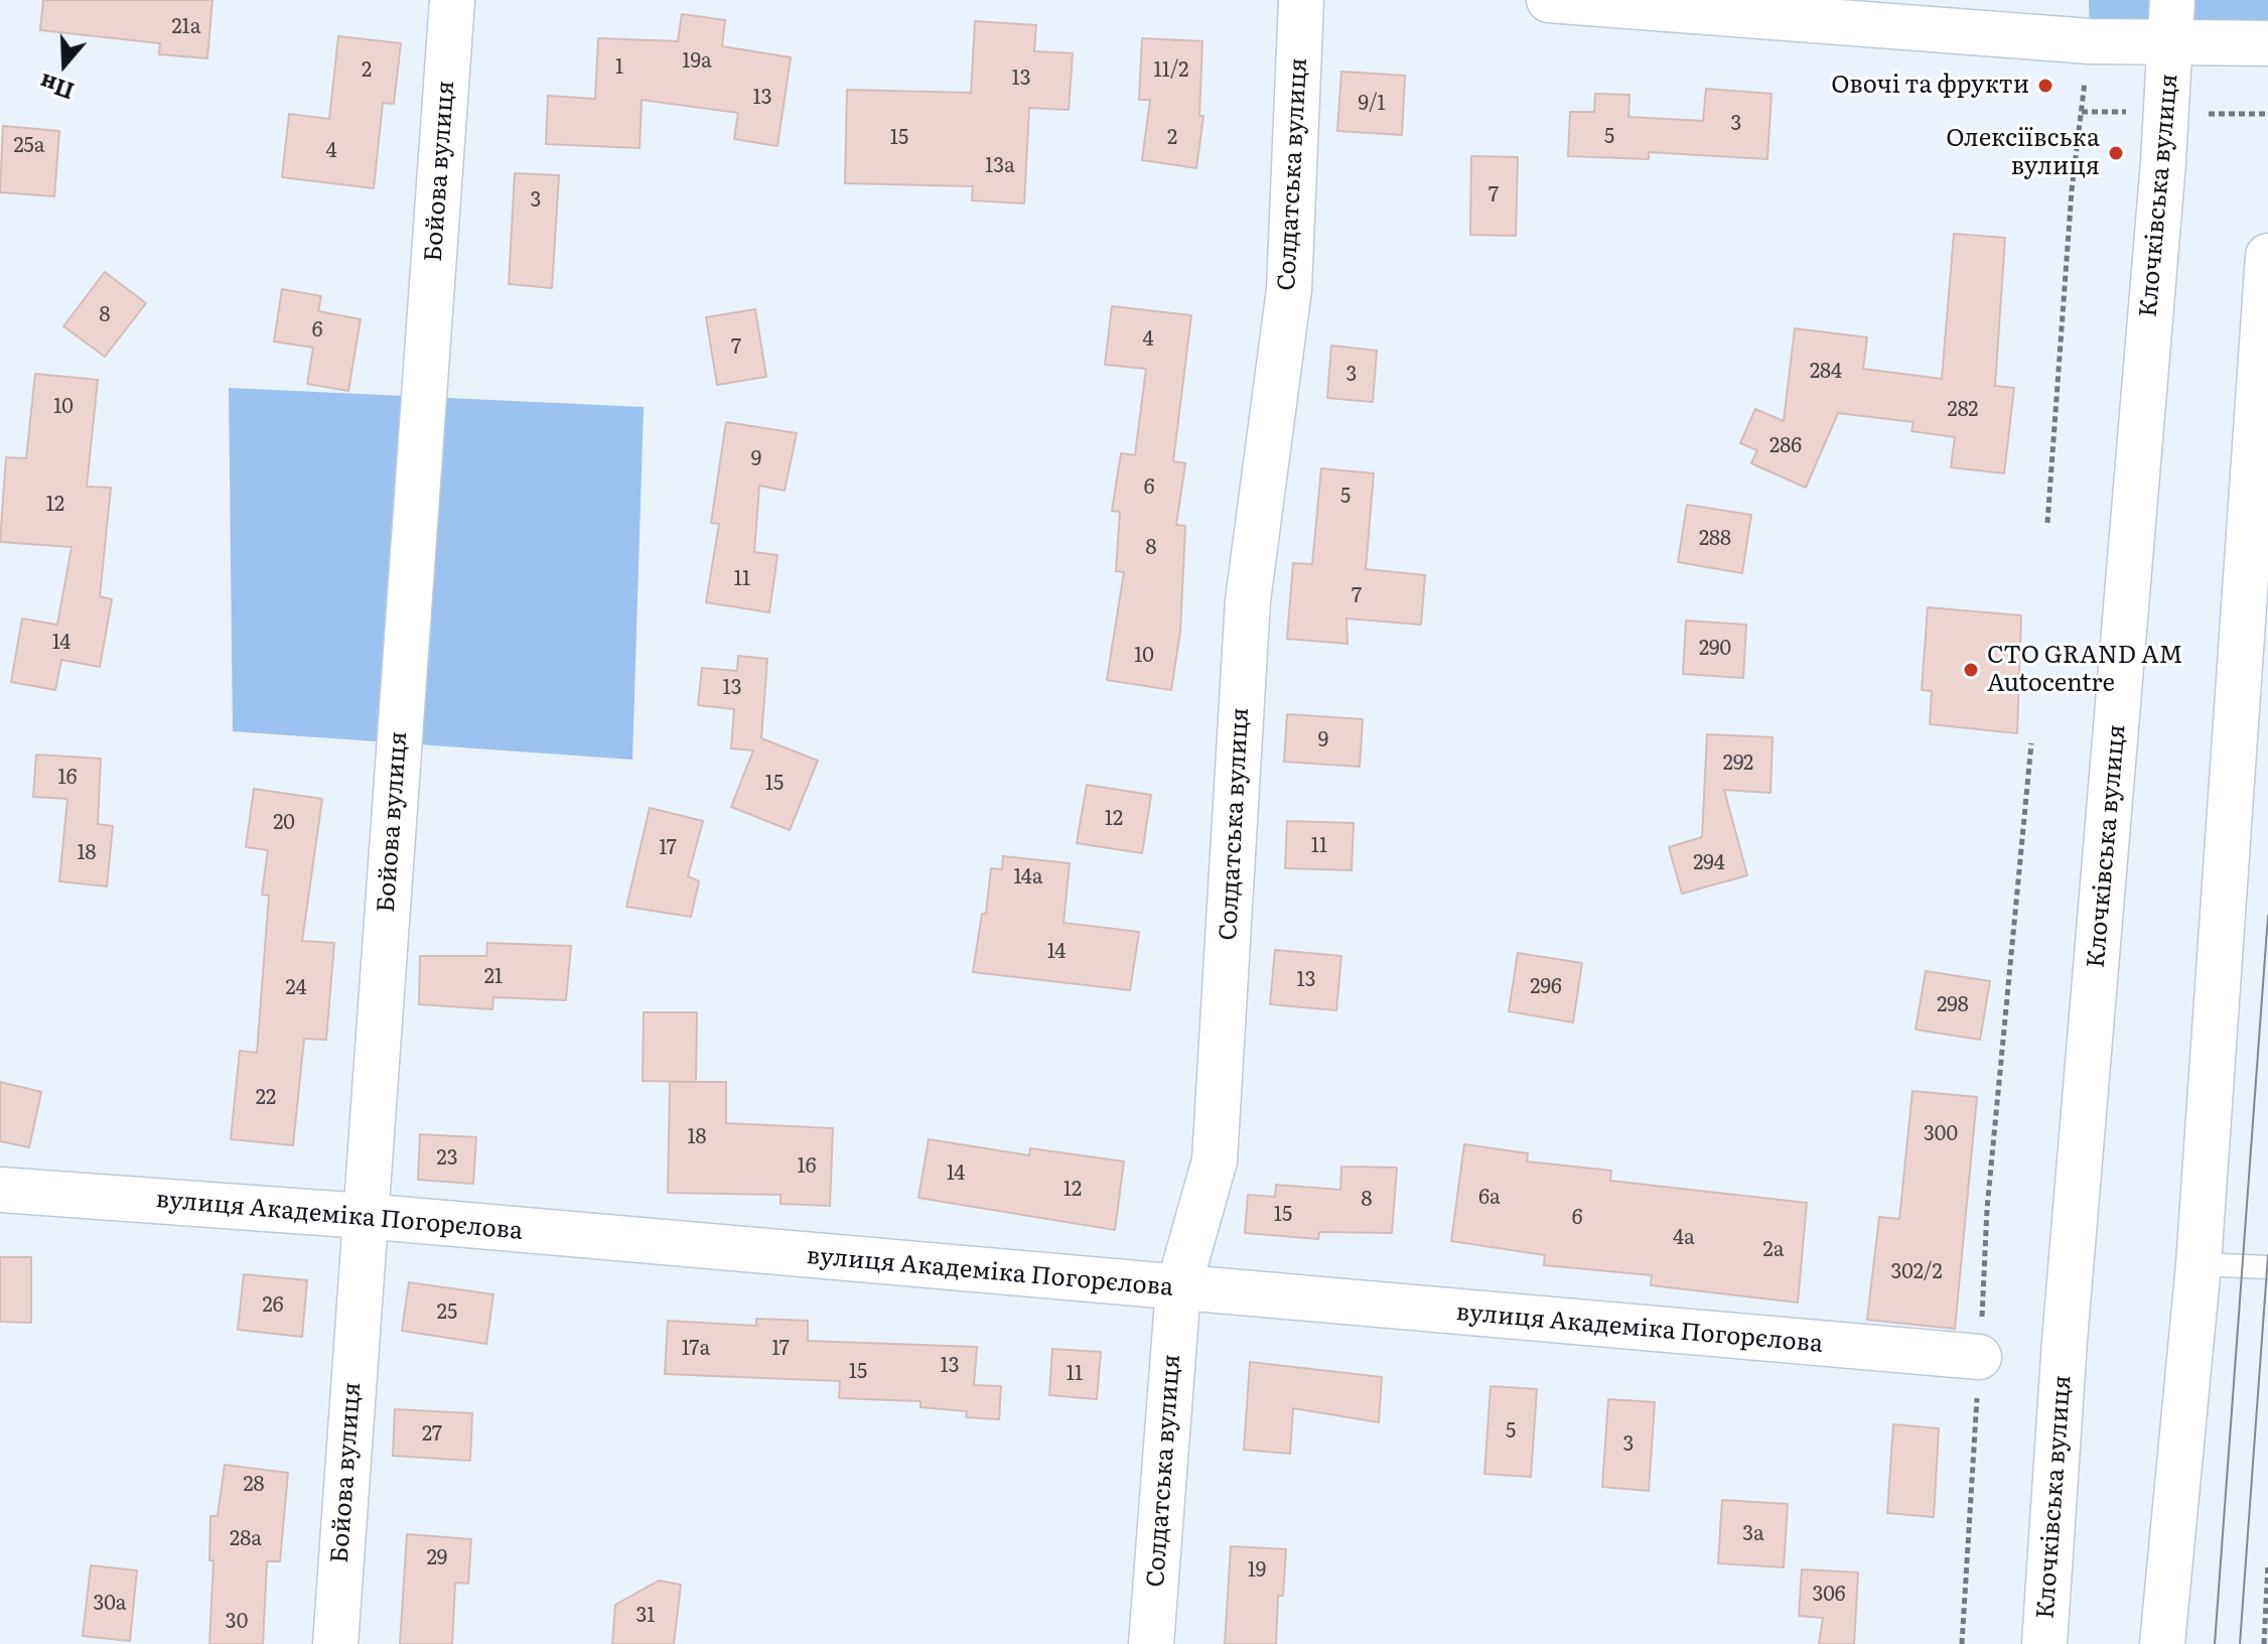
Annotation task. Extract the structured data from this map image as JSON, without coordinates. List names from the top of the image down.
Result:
{
  "streets": {
    "street": [
      "Бойова вулиця",
      "Солдатська вулиця",
      "Клочківська вулиця",
      "вулиця Академіка Погорєлова"
    ]
  },
  "crossings": [
    ["Бойова вулиця", "вулиця Академіка Погорєлова"],
    ["Солдатська вулиця", "вулиця Академіка Погорєлова"]
  ],
  "places": ["Овочі та фрукти", "Олексіївська вулиця", "СТО GRAND AM Autocentre"],
  "house_numbers": [
    "21а",
    "19а",
    "1",
    "2",
    "11/2",
    "13",
    "13",
    "9/1",
    "3",
    "5",
    "15",
    "2",
    "25а",
    "4",
    "13а",
    "7",
    "3",
    "8",
    "6",
    "4",
    "7",
    "284",
    "3",
    "10",
    "282",
    "286",
    "9",
    "6",
    "5",
    "12",
    "288",
    "8",
    "11",
    "7",
    "14",
    "290",
    "10",
    "13",
    "9",
    "292",
    "16",
    "15",
    "12",
    "20",
    "11",
    "17",
    "18",
    "294",
    "14а",
    "14",
    "21",
    "13",
    "296",
    "24",
    "298",
    "22",
    "300",
    "18",
    "23",
    "16",
    "14",
    "12",
    "6а",
    "8",
    "15",
    "6",
    "4а",
    "2а",
    "302/2",
    "26",
    "25",
    "17а",
    "17",
    "13",
    "15",
    "11",
    "5",
    "27",
    "3",
    "28",
    "3а",
    "28а",
    "29",
    "19",
    "306",
    "30а",
    "31",
    "30"
  ],
  "north": "bottom"
}
